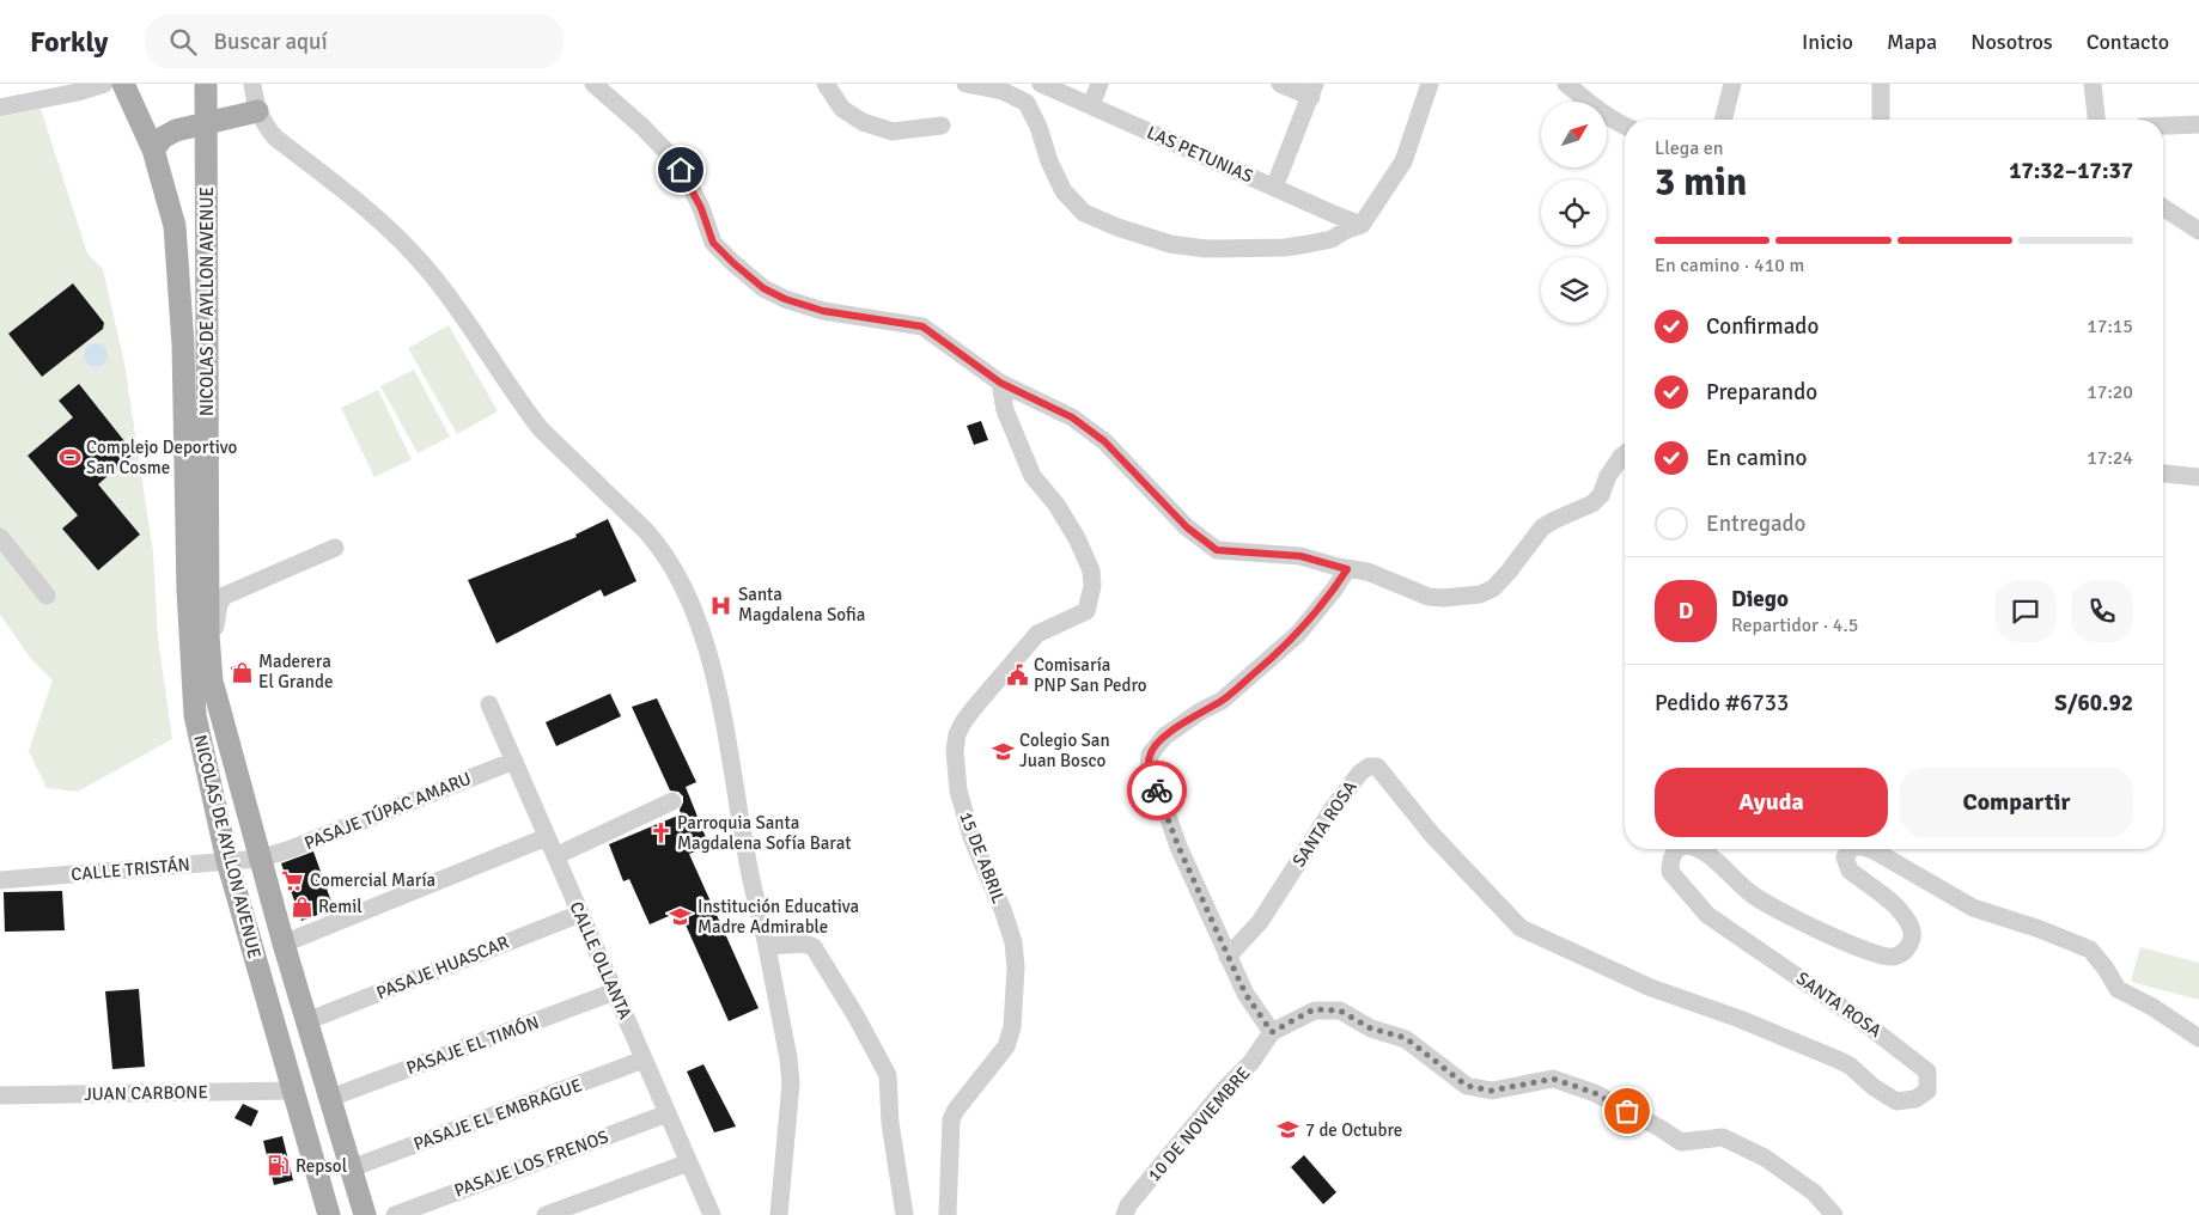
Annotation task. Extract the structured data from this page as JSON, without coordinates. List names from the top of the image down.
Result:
{
  "streets": {
    "main road": ["NICOLAS DE AYLLON AVENUE"],
    "street": [
      "LAS PETUNIAS",
      "PASAJE TÚPAC AMARU",
      "SANTA ROSA",
      "15 DE ABRIL",
      "CALLE TRISTÁN",
      "CALLE OLLANTA",
      "PASAJE HUASCAR",
      "PASAJE EL TIMÓN",
      "JUAN CARBONE",
      "PASAJE EL EMBRAGUE",
      "10 DE NOVIEMBRE",
      "PASAJE LOS FRENOS"
    ]
  },
  "crossings": [
    ["NICOLAS DE AYLLON AVENUE", "PASAJE TÚPAC AMARU"],
    ["NICOLAS DE AYLLON AVENUE", "CALLE TRISTÁN"],
    ["NICOLAS DE AYLLON AVENUE", "PASAJE HUASCAR"],
    ["NICOLAS DE AYLLON AVENUE", "PASAJE EL TIMÓN"],
    ["NICOLAS DE AYLLON AVENUE", "JUAN CARBONE"],
    ["NICOLAS DE AYLLON AVENUE", "PASAJE EL EMBRAGUE"],
    ["PASAJE TÚPAC AMARU", "CALLE TRISTÁN"],
    ["PASAJE TÚPAC AMARU", "CALLE OLLANTA"],
    ["CALLE OLLANTA", "PASAJE HUASCAR"],
    ["CALLE OLLANTA", "PASAJE EL TIMÓN"],
    ["CALLE OLLANTA", "PASAJE EL EMBRAGUE"],
    ["CALLE OLLANTA", "PASAJE LOS FRENOS"]
  ],
  "places": {
    "sports": ["Complejo Deportivo San Cosme"],
    "hospital": ["Santa Magdalena Sofia"],
    "shop": ["Maderera El Grande", "Remil"],
    "public building": ["Comisaría PNP San Pedro"],
    "school or university": ["Colegio San Juan Bosco", "Institución Educativa Madre Admirable", "7 de Octubre"],
    "church": ["Parroquia Santa Magdalena Sofía Barat"],
    "supermarket": ["Comercial María"],
    "fuel station": ["Repsol"]
  },
  "north": "top right",
  "page": {
    "header": "Forkly",
    "search": "Buscar aquí",
    "nav": [
      "Inicio",
      "Mapa",
      "Nosotros",
      "Contacto"
    ],
    "heading": ["3 min", "Llega en", "17:32–17:37"],
    "panel": [
      "Diego",
      "Repartidor · 4.5",
      "Pedido #6733",
      "S/60.92"
    ],
    "bar": "En camino · 410 m",
    "list": [
      ["Confirmado", "17:15"],
      ["Preparando", "17:20"],
      ["En camino", "17:24"],
      "Entregado"
    ],
    "round": "D",
    "buttons": ["Ayuda", "Compartir"]
  }
}
